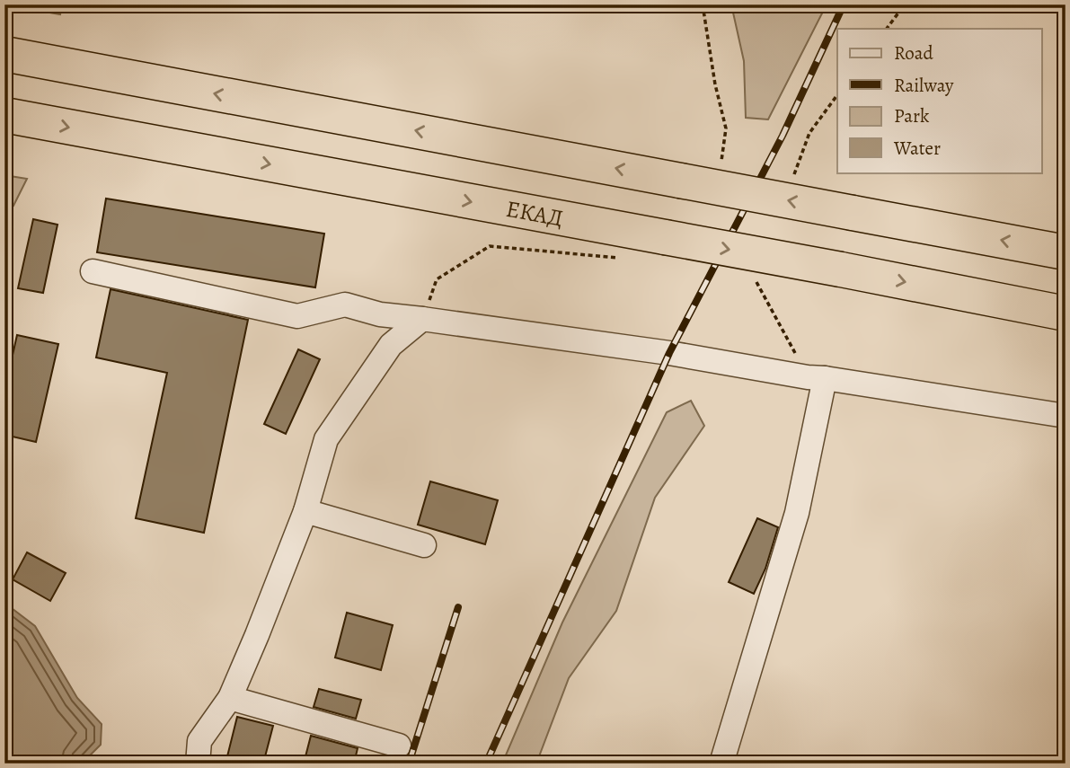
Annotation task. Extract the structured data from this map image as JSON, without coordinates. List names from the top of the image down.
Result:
{
  "streets": {
    "highway": ["ЕКАД"]
  },
  "legend": [
    "Road",
    "Railway",
    "Park",
    "Water"
  ]
}
